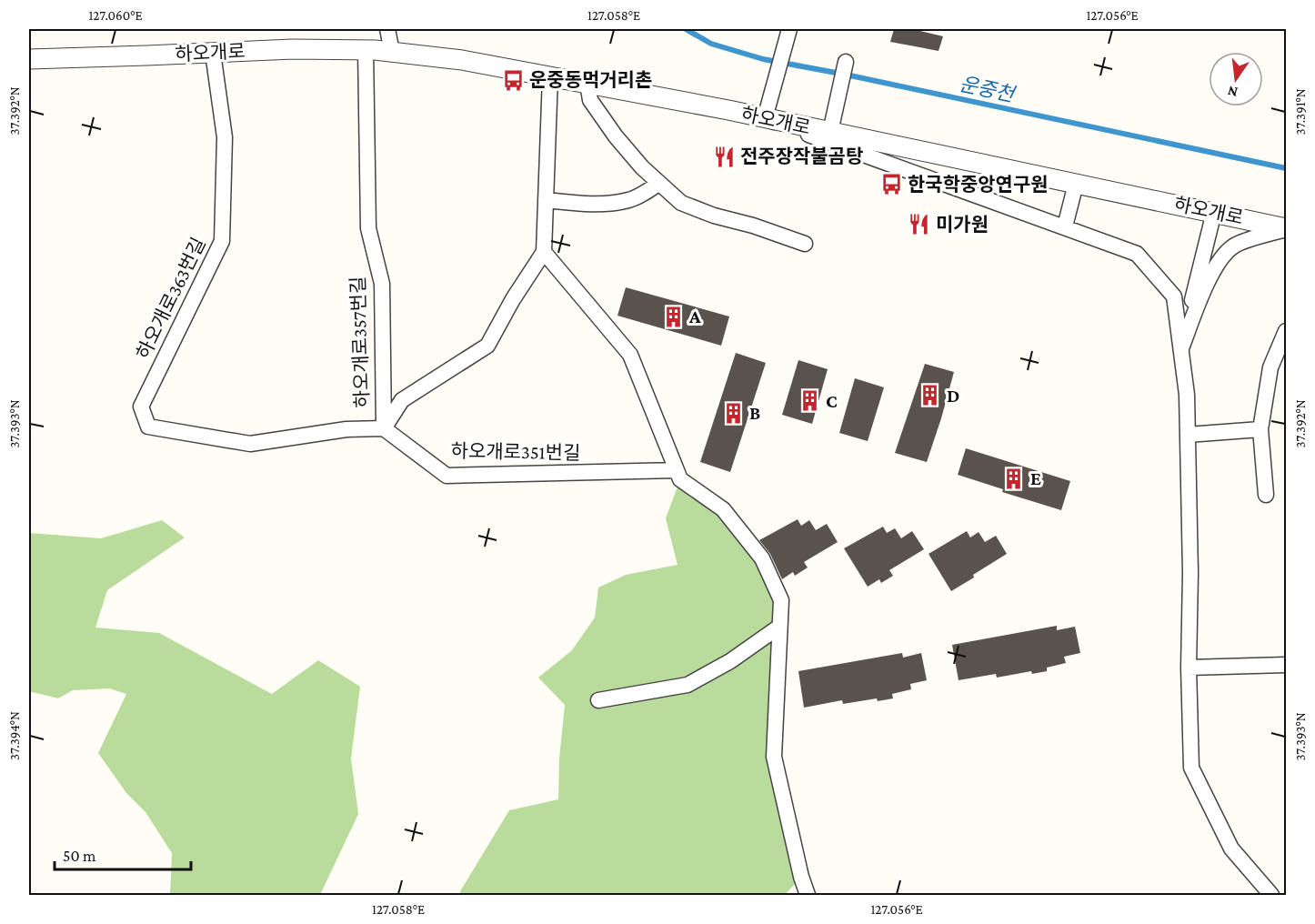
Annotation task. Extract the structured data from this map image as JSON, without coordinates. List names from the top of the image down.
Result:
{
  "streets": {
    "street": [
      "하오개로",
      "하오개로363번길",
      "하오개로357번길",
      "하오개로351번길"
    ]
  },
  "crossings": [
    ["하오개로", "하오개로363번길"],
    ["하오개로", "하오개로357번길"],
    ["하오개로363번길", "하오개로357번길"],
    ["하오개로357번길", "하오개로351번길"]
  ],
  "water": ["운중천"],
  "places": {
    "bus stop": ["운중동먹거리촌", "한국학중앙연구원"],
    "restaurant": ["전주장작불곰탕", "미가원"],
    "building": [
      "A",
      "D",
      "C",
      "B",
      "E"
    ]
  },
  "scale_bar": "50 m",
  "north": "bottom",
  "coordinates": [
    "127.060°E",
    "127.058°E",
    "127.056°E",
    "37.392°N",
    "37.391°N",
    "37.393°N",
    "37.394°N"
  ]
}
